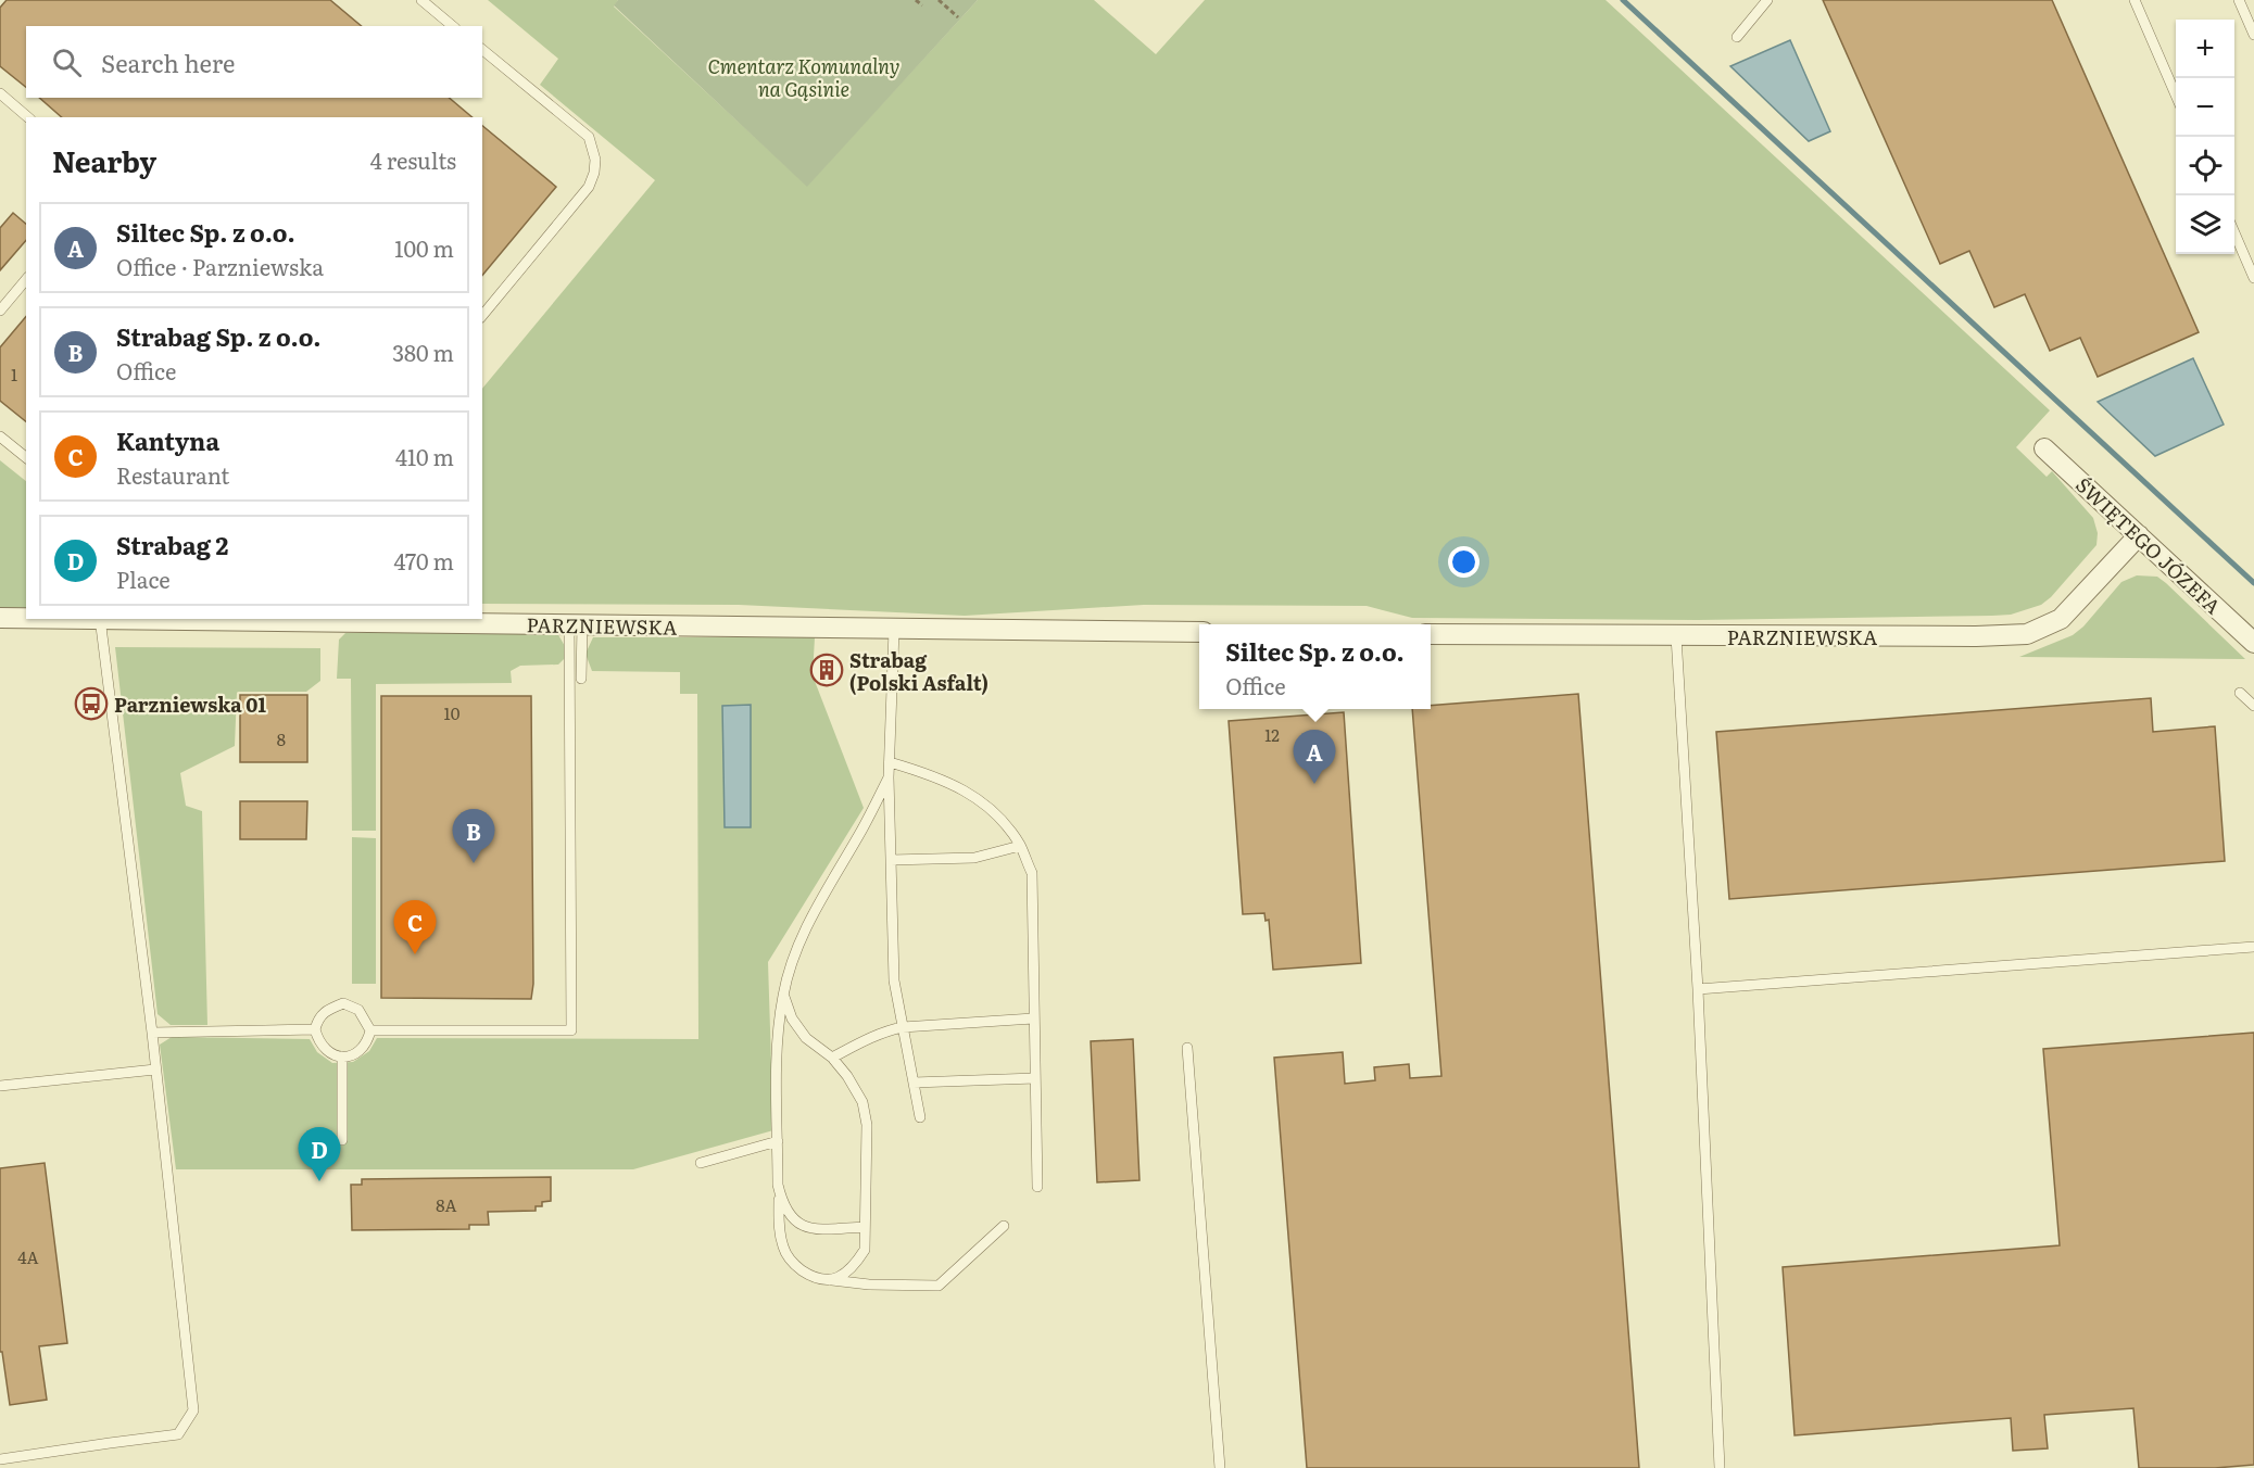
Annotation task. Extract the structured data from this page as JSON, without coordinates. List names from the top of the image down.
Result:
{
  "streets": {
    "street": ["ŚWIĘTEGO JÓZEFA", "PARZNIEWSKA"]
  },
  "crossings": [
    ["ŚWIĘTEGO JÓZEFA", "PARZNIEWSKA"]
  ],
  "parks": ["Cmentarz Komunalny na Gąsinie"],
  "places": {
    "building": ["Strabag (Polski Asfalt)"],
    "bus stop": ["Parzniewska 01"]
  },
  "house_numbers": [
    "1",
    "10",
    "12",
    "8",
    "8A",
    "4A"
  ],
  "page": {
    "map_buttons": ["+", "−"],
    "search": "Search here",
    "heading": ["Nearby", "4 results"],
    "list": [
      {
        "mark": "A",
        "name": "Siltec Sp. z o.o.",
        "note": "Office · Parzniewska",
        "value": "100 m"
      },
      {
        "mark": "B",
        "name": "Strabag Sp. z o.o.",
        "note": "Office",
        "value": "380 m"
      },
      {
        "mark": "C",
        "name": "Kantyna",
        "note": "Restaurant",
        "value": "410 m"
      },
      {
        "mark": "D",
        "name": "Strabag 2",
        "note": "Place",
        "value": "470 m"
      }
    ],
    "popup": ["Siltec Sp. z o.o.", "Office"],
    "pins": [
      "A",
      "B",
      "C",
      "D"
    ]
  }
}
